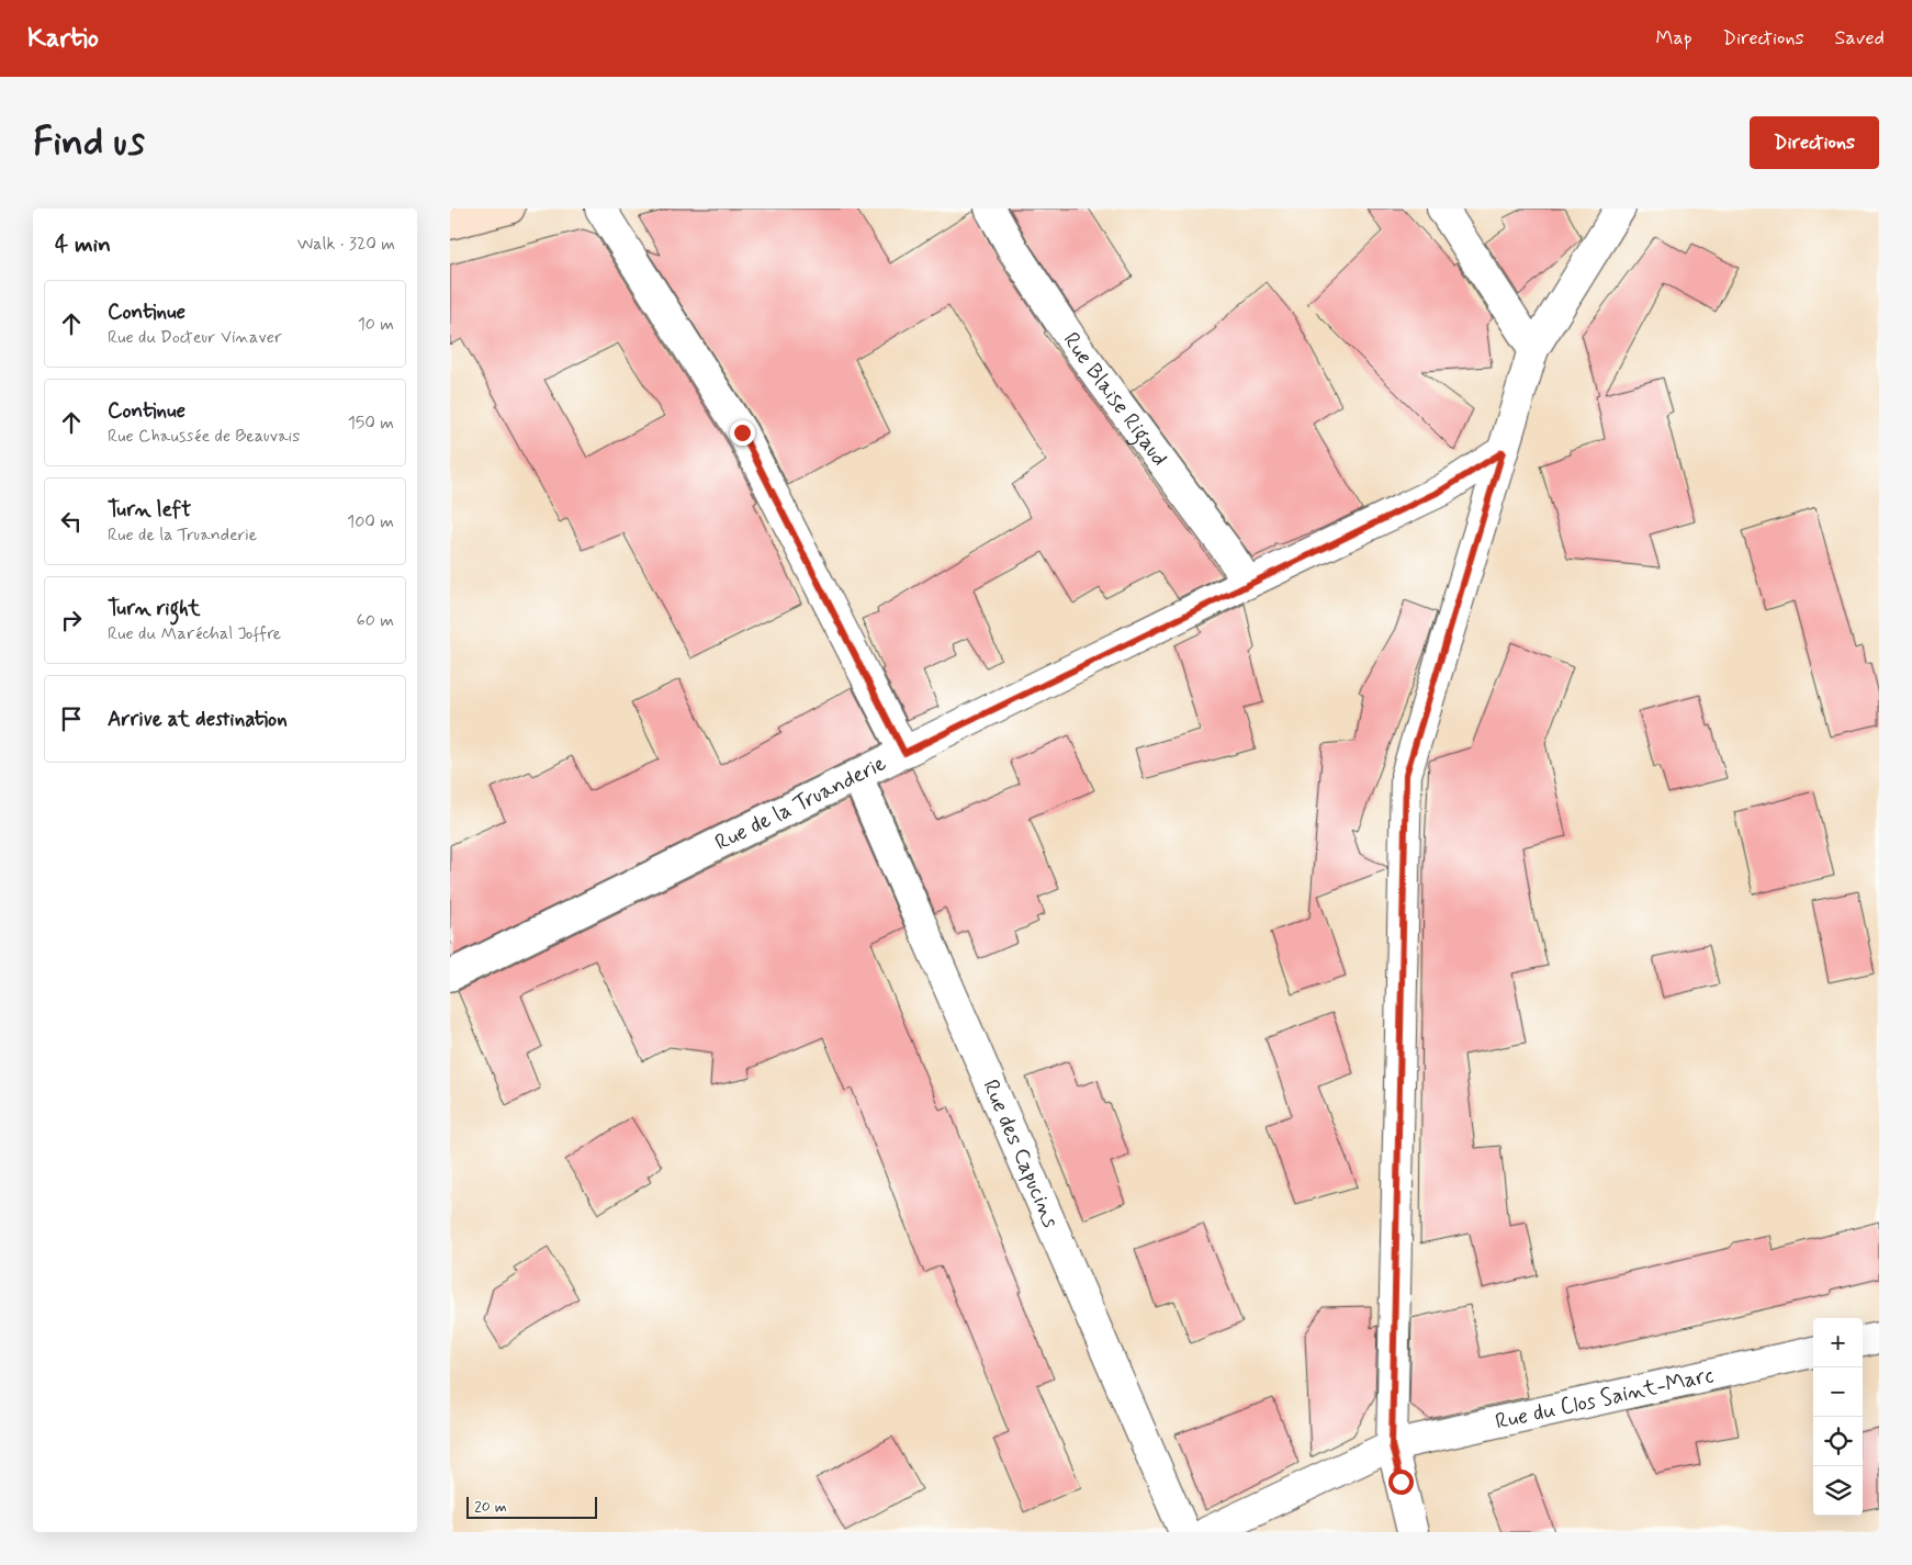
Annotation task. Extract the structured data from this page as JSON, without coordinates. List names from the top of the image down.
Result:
{
  "streets": {
    "street": [
      "Rue Blaise Rigaud",
      "Rue de la Truanderie",
      "Rue des Capucins",
      "Rue du Clos Saint-Marc"
    ]
  },
  "crossings": [
    ["Rue Blaise Rigaud", "Rue de la Truanderie"],
    ["Rue de la Truanderie", "Rue des Capucins"]
  ],
  "scale_bar": "20 m",
  "page": {
    "header": "Kartio",
    "nav": ["Map", "Directions", "Saved"],
    "buttons": "Directions",
    "title": "Find us",
    "heading": ["4 min", "Walk · 320 m"],
    "list": [
      ["Continue", "Rue du Docteur Vinaver", "10 m"],
      ["Continue", "Rue Chaussée de Beauvais", "150 m"],
      ["Turn left", "Rue de la Truanderie", "100 m"],
      ["Turn right", "Rue du Maréchal Joffre", "60 m"],
      "Arrive at destination"
    ],
    "map_buttons": ["+", "−"],
    "scale": "20 m"
  }
}
